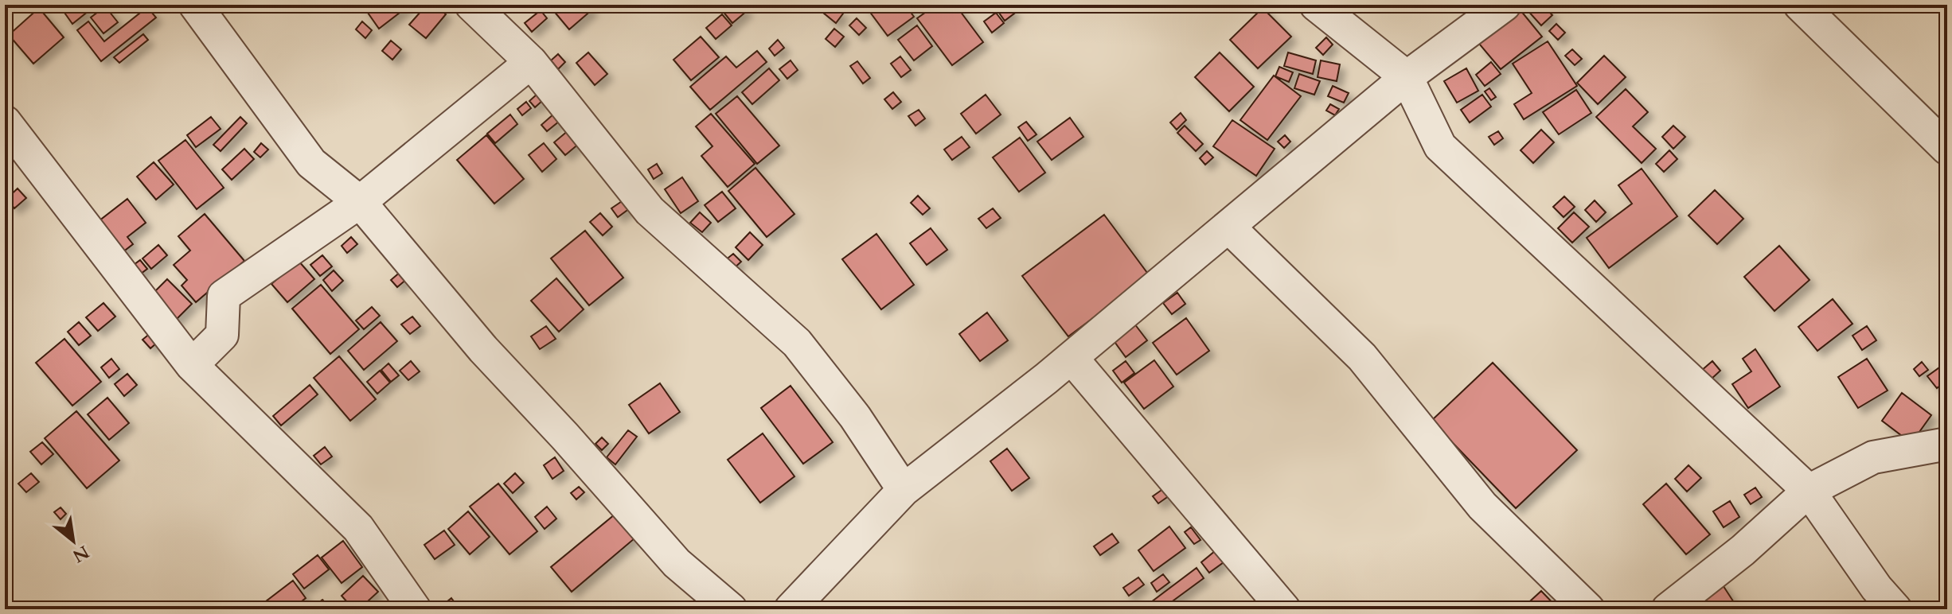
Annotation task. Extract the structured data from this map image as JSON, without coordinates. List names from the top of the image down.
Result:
{
  "north": "bottom right"
}
